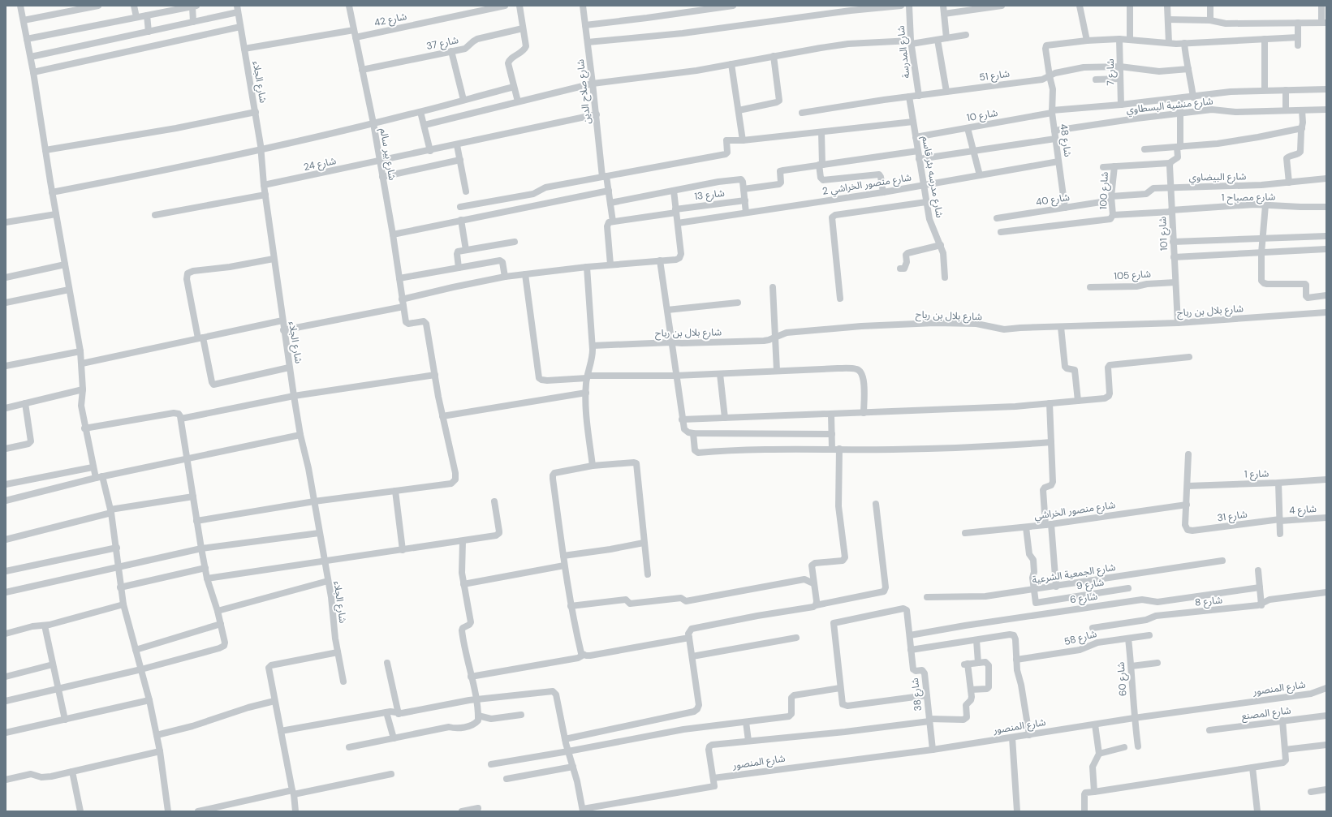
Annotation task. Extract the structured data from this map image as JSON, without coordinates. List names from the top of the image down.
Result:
{
  "streets": {
    "street": [
      "شارع 42",
      "شارع 37",
      "شارع المدرسة",
      "شارع 7",
      "شارع 51",
      "شارع الجلاء",
      "شارع صلاح الدين",
      "شارع منشية البسطاوي",
      "شارع 10",
      "شارع 48",
      "شارع بير سالم",
      "شارع 24",
      "شارع مدرسه بئر قاسم",
      "شارع البيضاوي",
      "شارع منصور الخراشي 2",
      "شارع 100",
      "شارع 13",
      "شارع مصباح 1",
      "شارع 40",
      "شارع 101",
      "شارع 105",
      "شارع بلال بن رباح",
      "شارع 1",
      "شارع 4",
      "شارع منصور الخراشي",
      "شارع 31",
      "شارع الجمعية الشرعية",
      "شارع 9",
      "شارع 6",
      "شارع 8",
      "شارع 58",
      "شارع 60",
      "شارع المنصور",
      "شارع 38",
      "شارع المصنع"
    ]
  },
  "crossings": [
    ["شارع 42", "شارع بير سالم"],
    ["شارع 37", "شارع بير سالم"],
    ["شارع المدرسة", "شارع 51"],
    ["شارع 7", "شارع 51"],
    ["شارع 7", "شارع 10"],
    ["شارع 51", "شارع 48"],
    ["شارع 51", "شارع مدرسه بئر قاسم"],
    ["شارع الجلاء", "شارع 24"],
    ["شارع صلاح الدين", "شارع 24"],
    ["شارع صلاح الدين", "شارع 13"],
    ["شارع منشية البسطاوي", "شارع 48"],
    ["شارع 10", "شارع 48"],
    ["شارع 10", "شارع مدرسه بئر قاسم"],
    ["شارع 48", "شارع منصور الخراشي 2"],
    ["شارع 48", "شارع 40"],
    ["شارع بير سالم", "شارع 24"],
    ["شارع مدرسه بئر قاسم", "شارع منصور الخراشي 2"],
    ["شارع البيضاوي", "شارع 100"],
    ["شارع البيضاوي", "شارع 40"],
    ["شارع البيضاوي", "شارع 101"],
    ["شارع 100", "شارع مصباح 1"],
    ["شارع 100", "شارع 40"],
    ["شارع مصباح 1", "شارع 101"],
    ["شارع 101", "شارع 105"],
    ["شارع 101", "شارع بلال بن رباح"],
    ["شارع 4", "شارع 31"],
    ["شارع منصور الخراشي", "شارع 31"],
    ["شارع الجمعية الشرعية", "شارع 9"],
    ["شارع 6", "شارع 38"],
    ["شارع 58", "شارع 60"],
    ["شارع 60", "شارع المنصور"],
    ["شارع المنصور", "شارع 38"]
  ]
}
